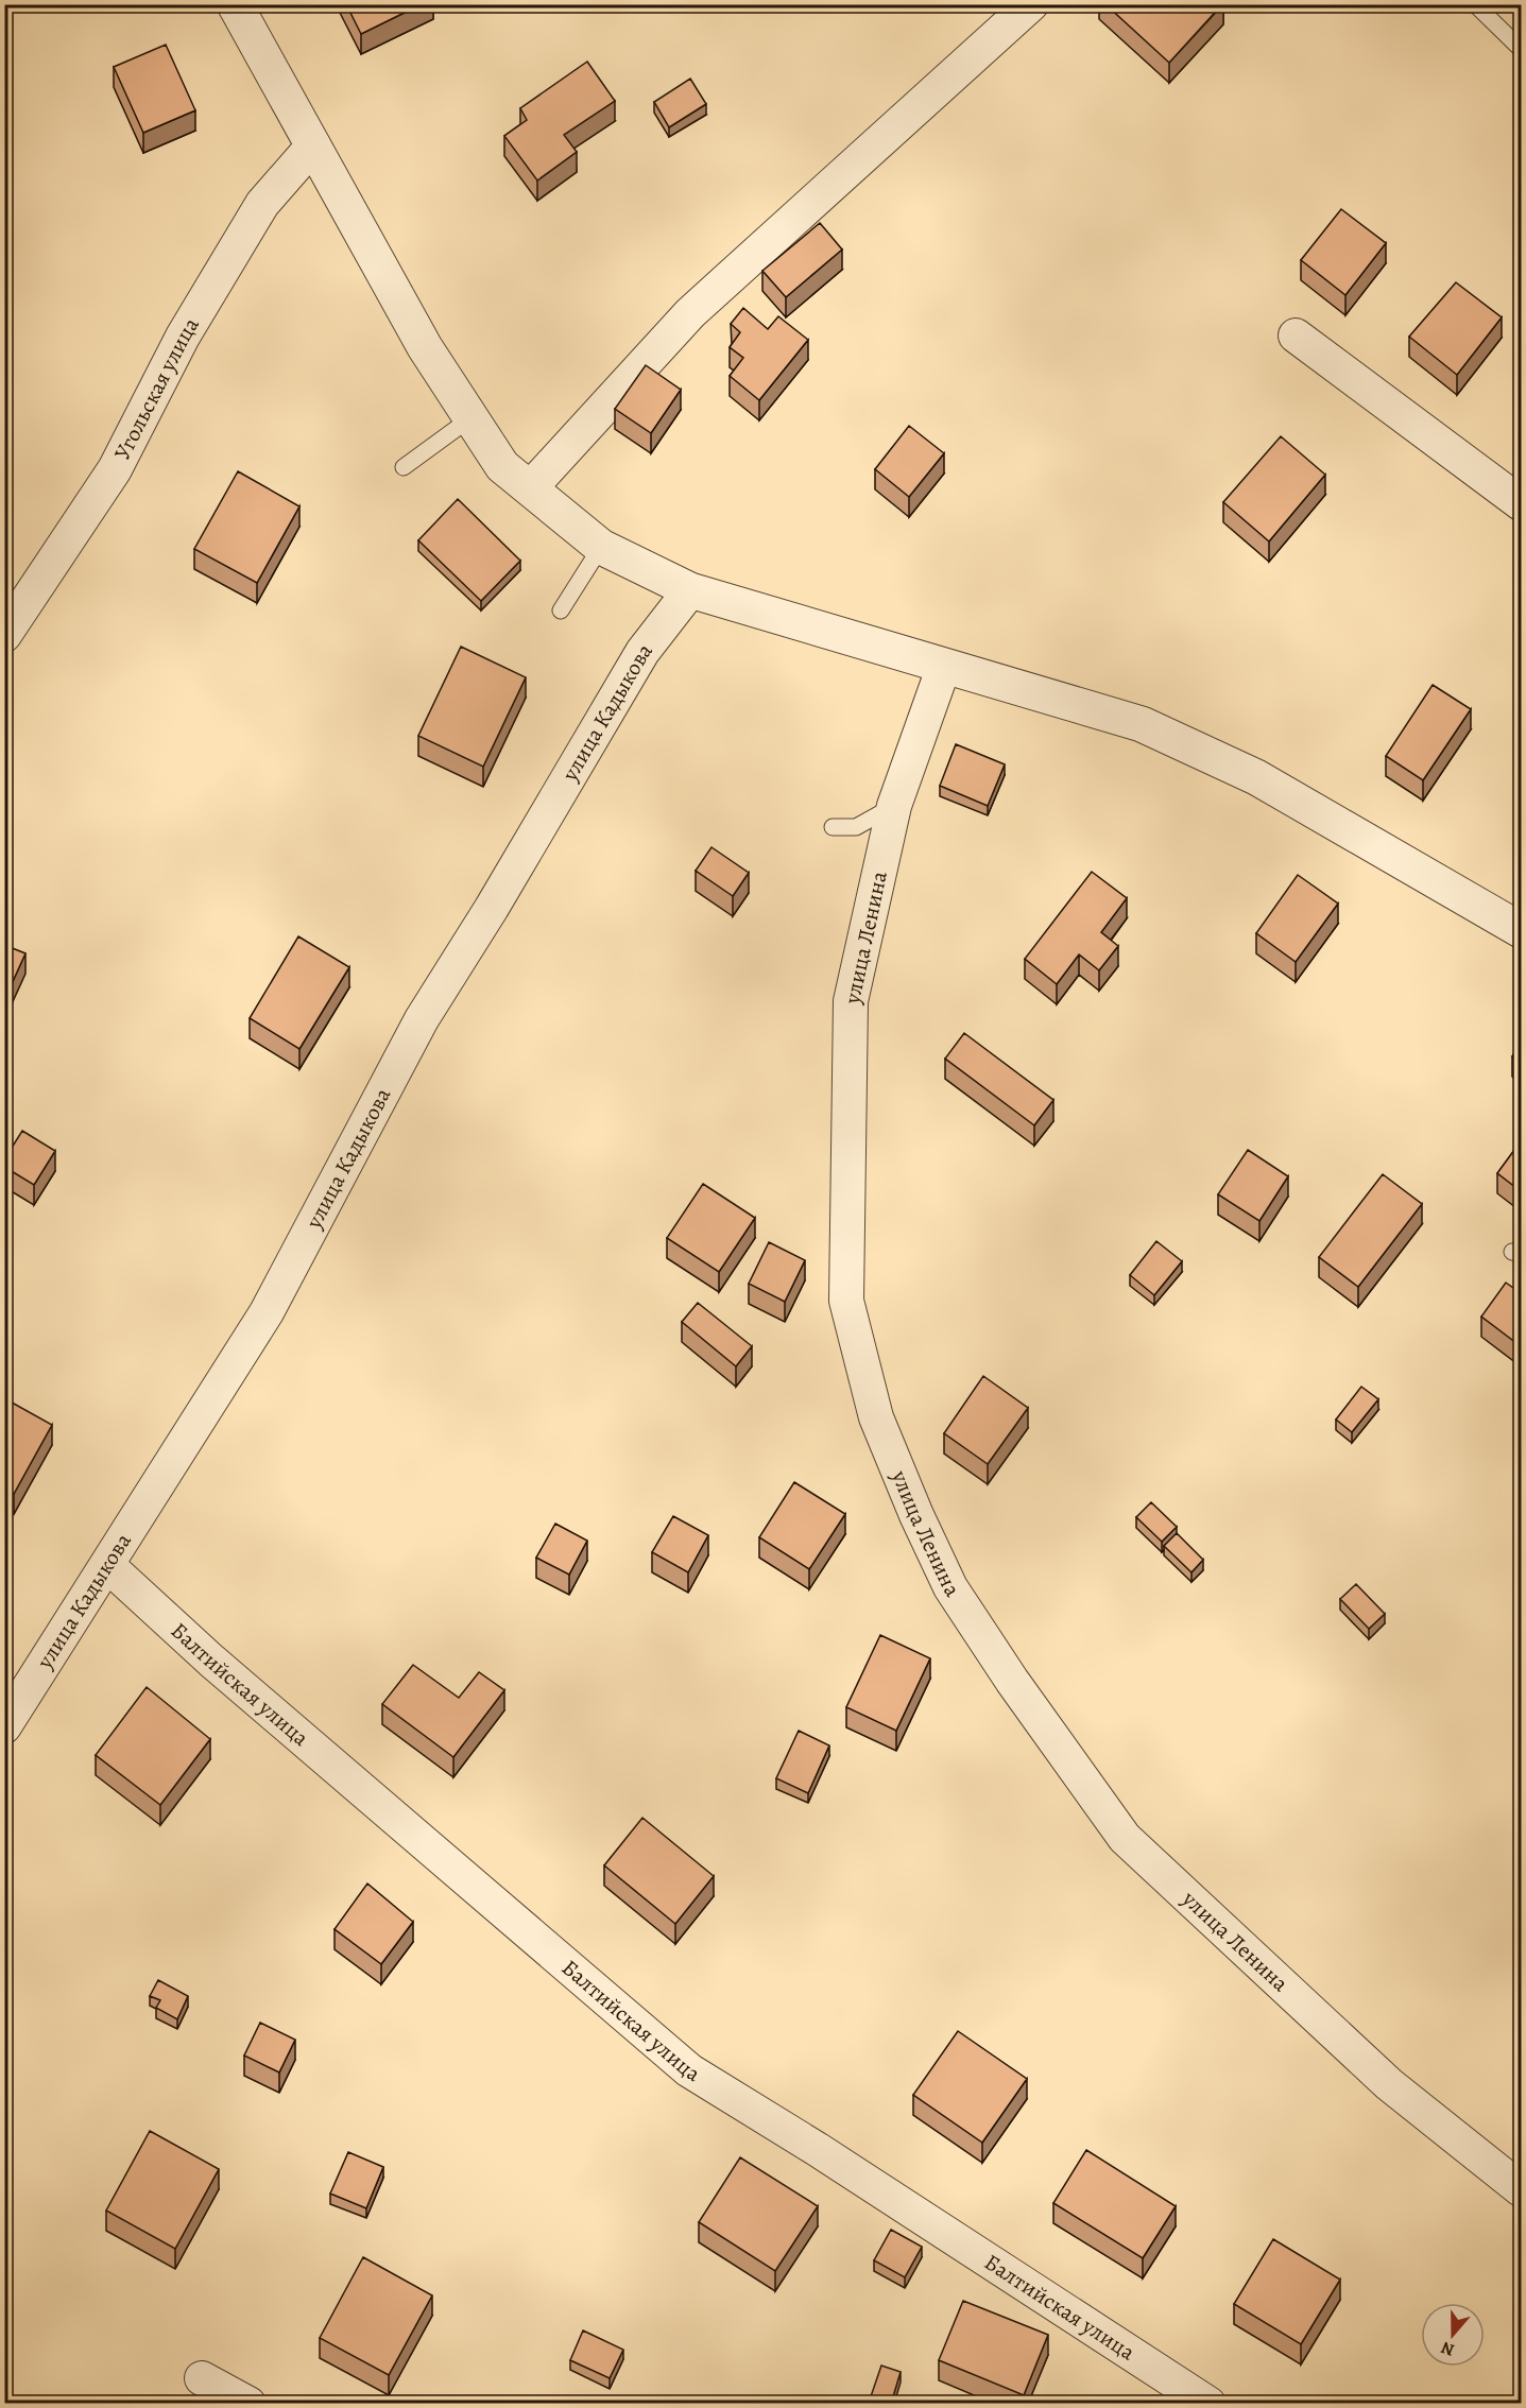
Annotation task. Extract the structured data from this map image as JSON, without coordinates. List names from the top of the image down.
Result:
{
  "streets": {
    "street": [
      "Угольская улица",
      "улица Кадыкова",
      "улица Ленина",
      "Балтийская улица"
    ]
  },
  "crossings": [
    ["улица Кадыкова", "Балтийская улица"]
  ],
  "north": "bottom"
}
